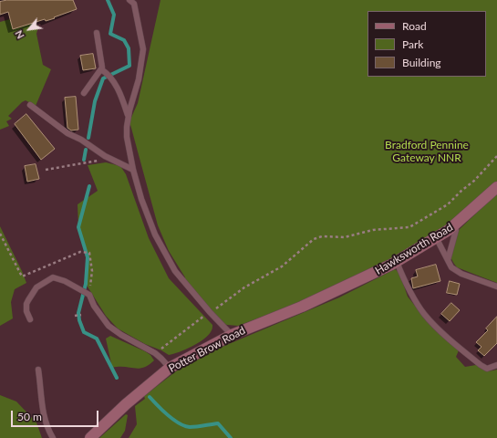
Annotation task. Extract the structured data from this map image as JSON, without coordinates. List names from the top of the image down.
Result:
{
  "streets": {
    "street": ["Hawksworth Road", "Potter Brow Road"]
  },
  "crossings": [
    ["Hawksworth Road", "Potter Brow Road"]
  ],
  "parks": ["Bradford Pennine Gateway NNR"],
  "legend": ["Road", "Park", "Building"],
  "scale_bar": "50 m",
  "north": "bottom left"
}
